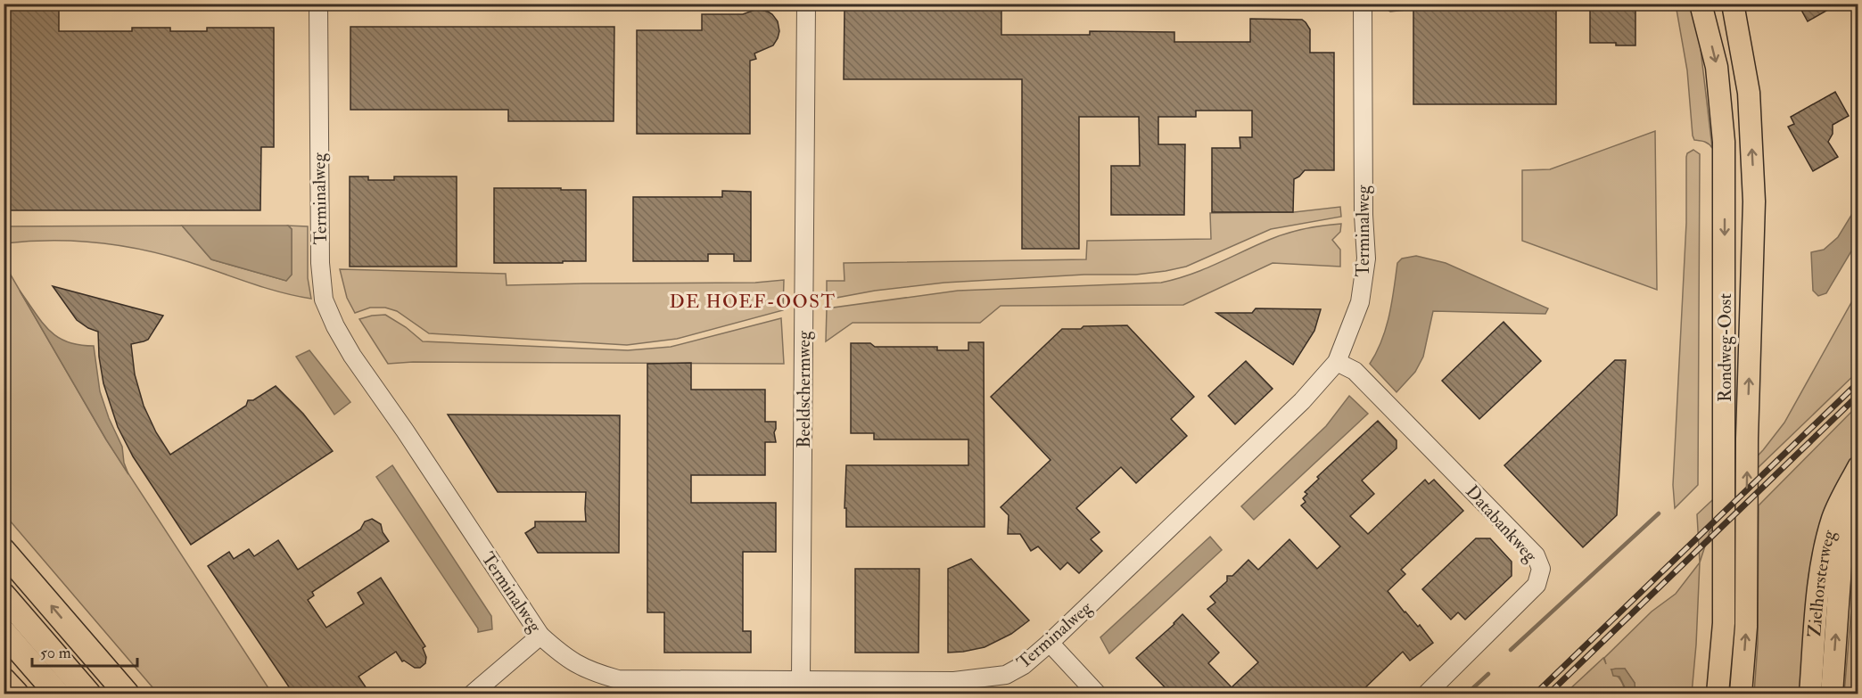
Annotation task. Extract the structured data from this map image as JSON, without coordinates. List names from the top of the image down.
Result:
{
  "streets": {
    "main road": ["Rondweg-Oost", "Zielhorsterweg"],
    "street": ["Terminalweg", "Beeldschermweg", "Databankweg"]
  },
  "crossings": [
    ["Terminalweg", "Beeldschermweg"],
    ["Terminalweg", "Databankweg"]
  ],
  "districts": ["DE HOEF-OOST"],
  "scale_bar": "50 m"
}
